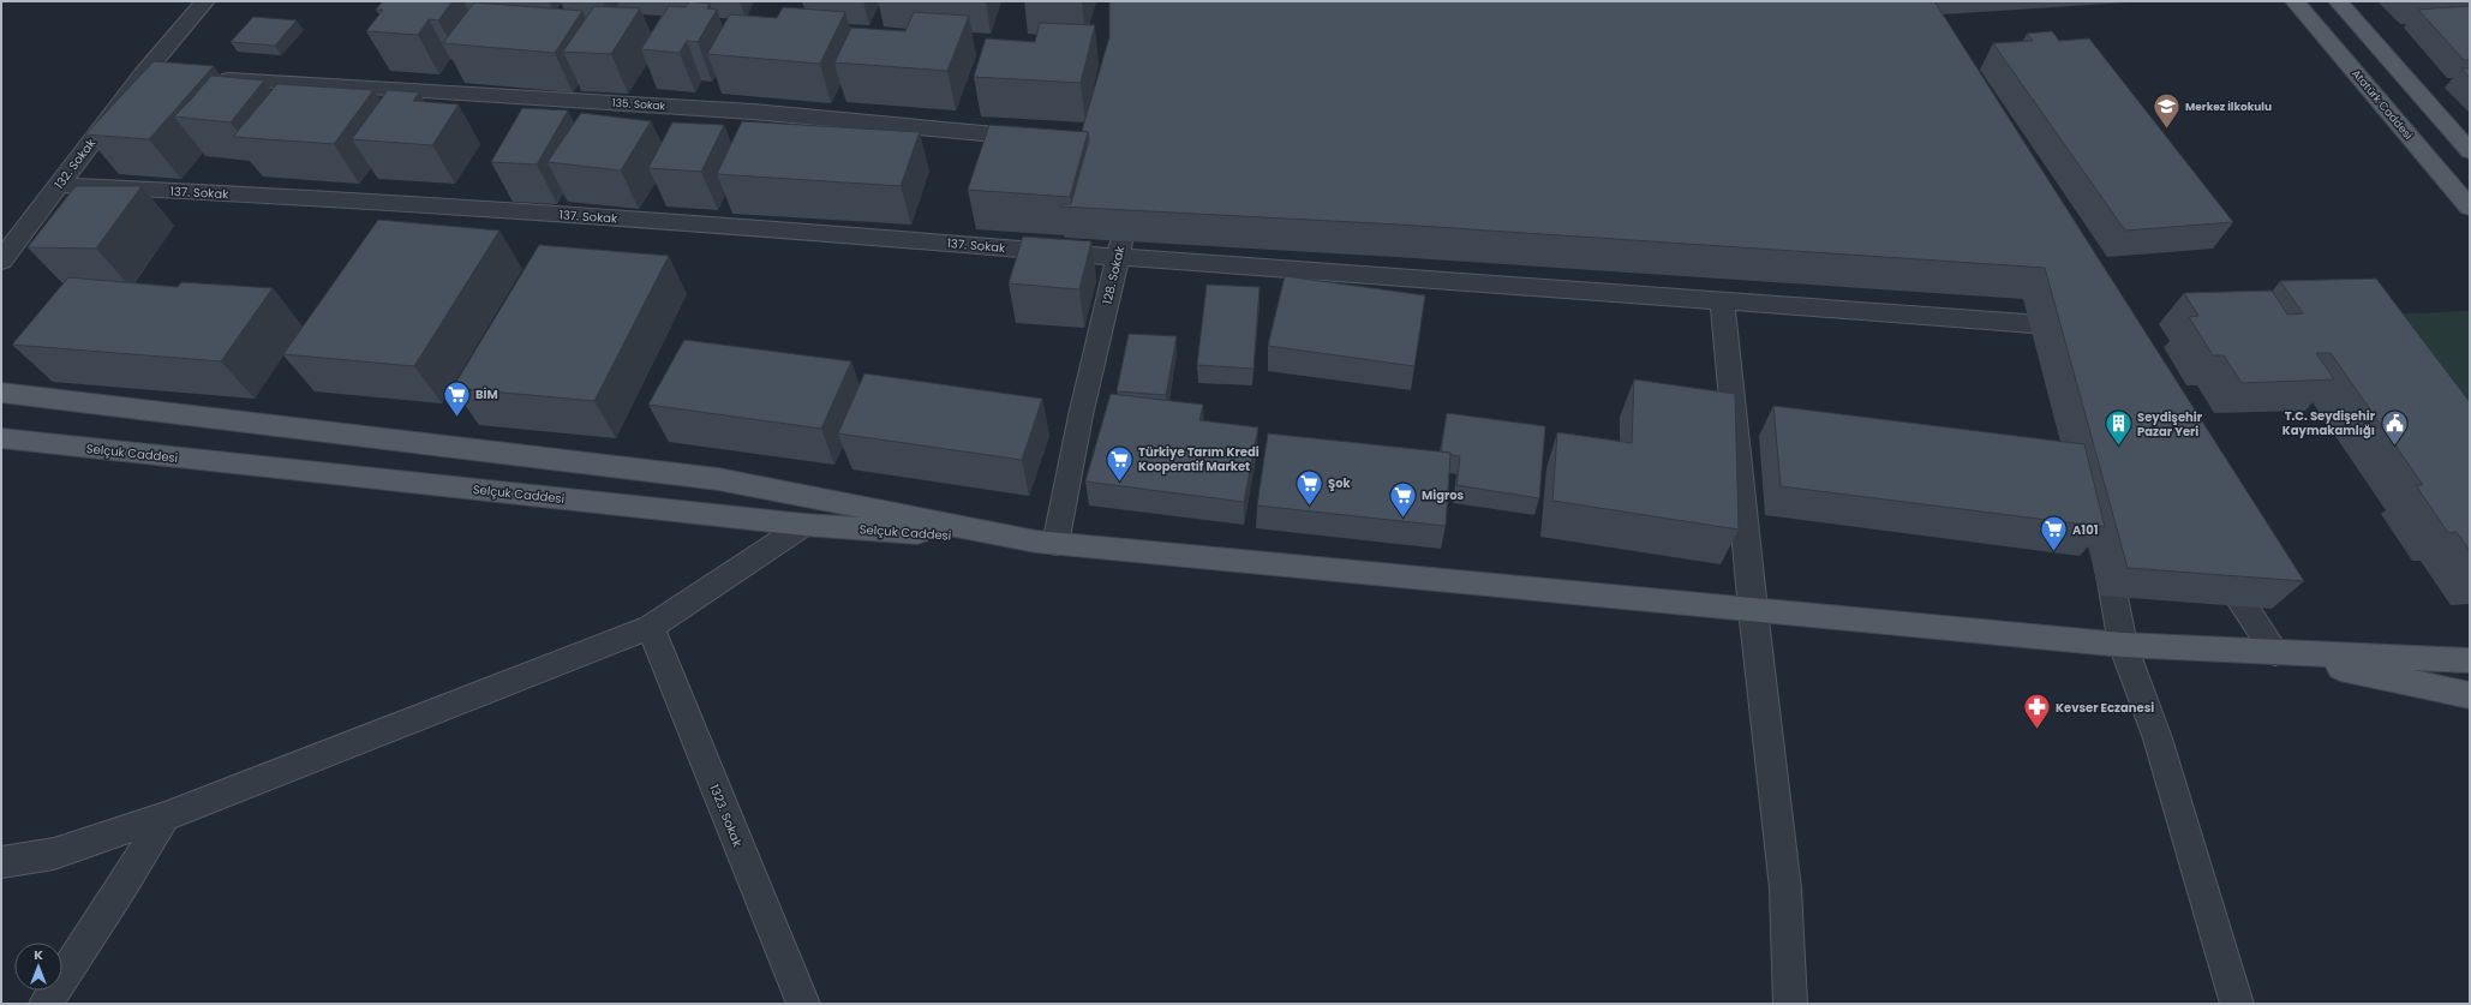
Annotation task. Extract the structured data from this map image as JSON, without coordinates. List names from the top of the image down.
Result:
{
  "streets": {
    "main road": ["Atatürk Caddesi", "Selçuk Caddesi"],
    "street": [
      "135. Sokak",
      "132. Sokak",
      "137. Sokak",
      "128. Sokak",
      "1323. Sokak"
    ]
  },
  "crossings": [
    ["132. Sokak", "137. Sokak"],
    ["137. Sokak", "128. Sokak"],
    ["128. Sokak", "Selçuk Caddesi"]
  ],
  "places": {
    "school or university": ["Merkez İlkokulu"],
    "supermarket": [
      "BİM",
      "Türkiye Tarım Kredi Kooperatif Market",
      "Şok",
      "Migros",
      "A101"
    ],
    "public building": ["T.C. Seydişehir Kaymakamlığı"],
    "building": ["Seydişehir Pazar Yeri"],
    "pharmacy": ["Kevser Eczanesi"]
  },
  "north": "top"
}
